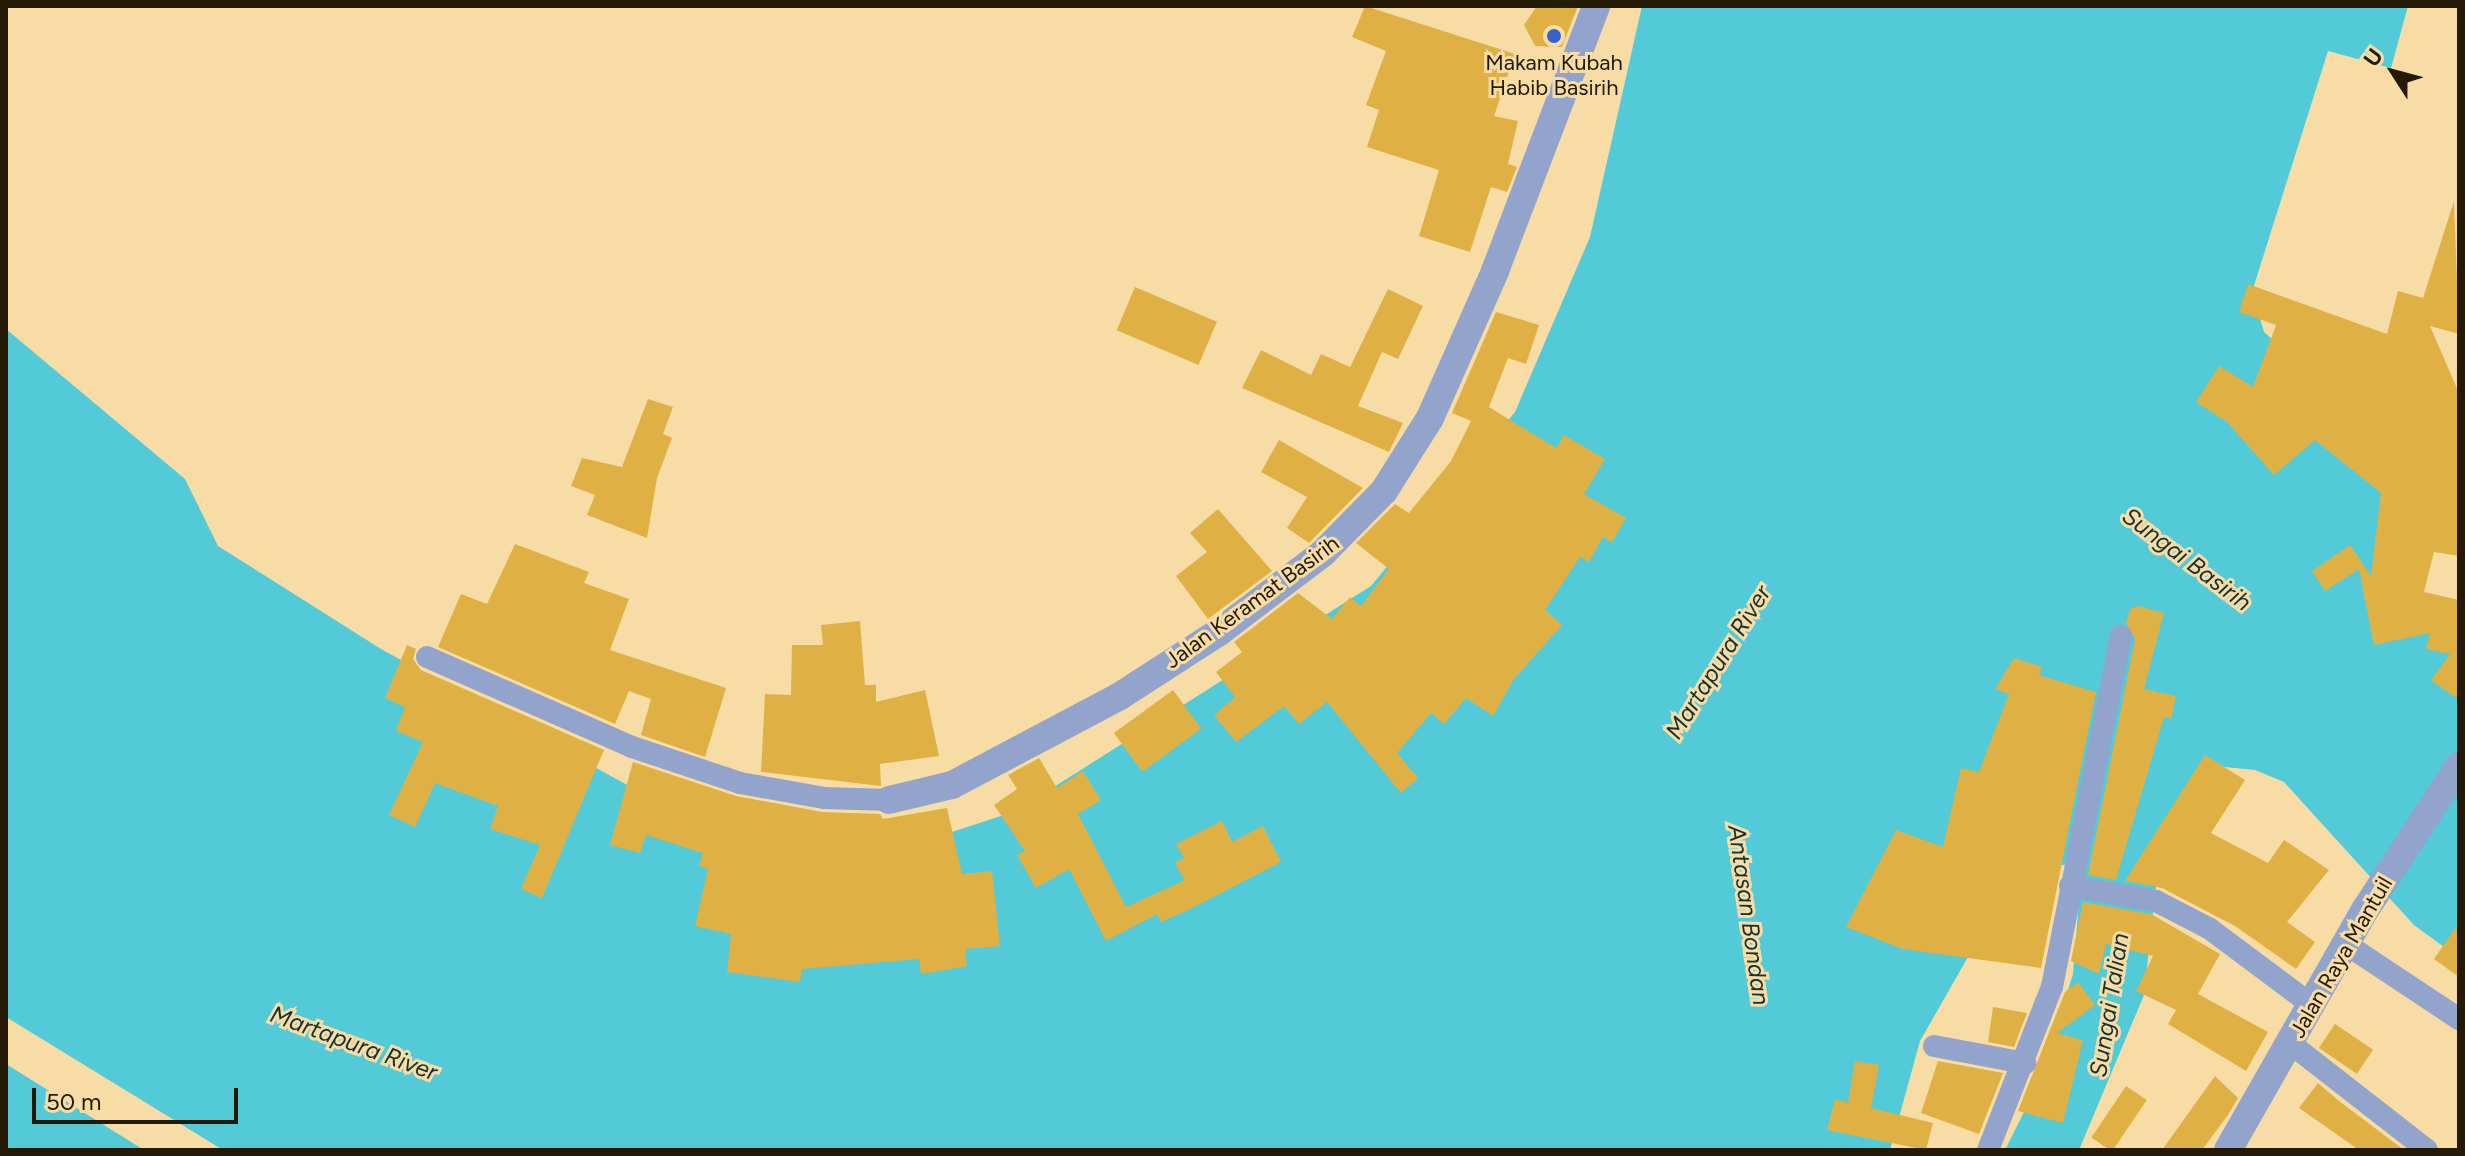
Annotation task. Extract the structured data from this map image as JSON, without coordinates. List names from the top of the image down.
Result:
{
  "streets": {
    "street": ["Jalan Keramat Basirih", "Jalan Raya Mantuil"]
  },
  "water": [
    "Sungai Basirih",
    "Martapura River",
    "Antasan Bondan",
    "Sungai Talian"
  ],
  "places": ["Makam Kubah Habib Basirih"],
  "scale_bar": "50 m",
  "north": "top left"
}
